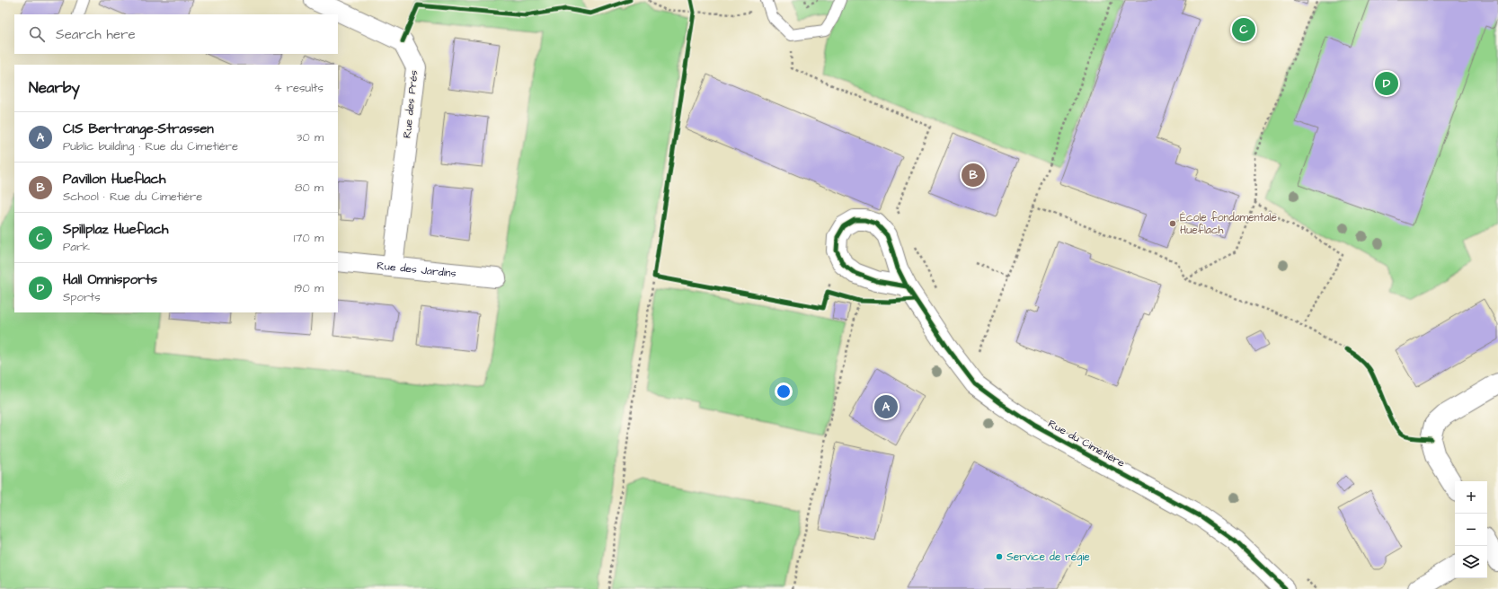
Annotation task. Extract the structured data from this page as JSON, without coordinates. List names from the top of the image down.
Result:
{
  "streets": {
    "street": ["Rue des Prés", "Rue des Jardins", "Rue du Cimetière"]
  },
  "crossings": [
    ["Rue des Prés", "Rue des Jardins"]
  ],
  "places": ["École fondamentale Hueflach", "Service de régie"],
  "page": {
    "search": "Search here",
    "pins": [
      "C",
      "D",
      "B",
      "A"
    ],
    "heading": ["Nearby", "4 results"],
    "list": [
      {
        "mark": "A",
        "name": "CIS Bertrange-Strassen",
        "note": "Public building · Rue du Cimetière",
        "value": "30 m"
      },
      {
        "mark": "B",
        "name": "Pavillon Hueflach",
        "note": "School · Rue du Cimetière",
        "value": "80 m"
      },
      {
        "mark": "C",
        "name": "Spillplaz Hueflach",
        "note": "Park",
        "value": "170 m"
      },
      {
        "mark": "D",
        "name": "Hall Omnisports",
        "note": "Sports",
        "value": "190 m"
      }
    ],
    "map_buttons": ["+", "−"]
  }
}
